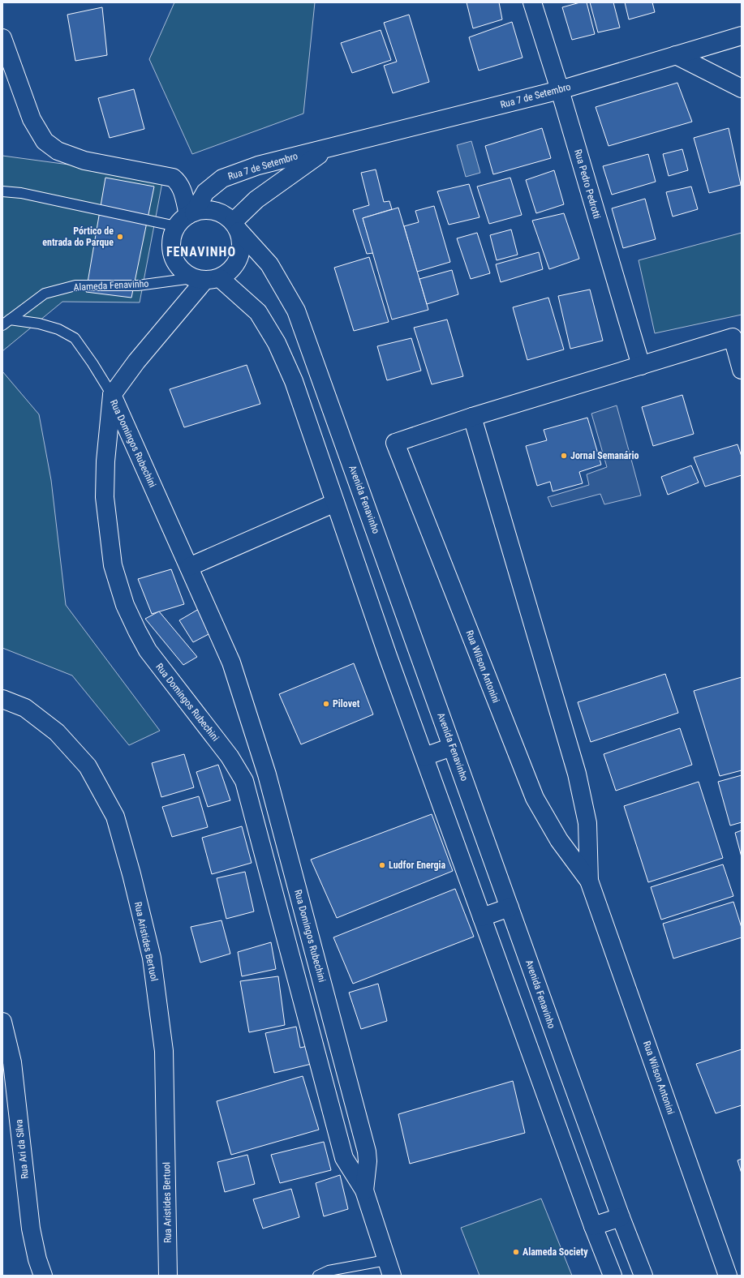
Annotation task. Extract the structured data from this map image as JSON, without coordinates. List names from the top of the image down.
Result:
{
  "streets": {
    "street": [
      "Rua 7 de Setembro",
      "Rua Pedro Pedrotti",
      "Rua Domingos Rubechini",
      "Avenida Fenavinho",
      "Rua Wilson Antonini",
      "Rua Aristides Bertuol",
      "Rua Ari da Silva"
    ],
    "lane": ["Alameda Fenavinho"]
  },
  "crossings": [
    ["Rua 7 de Setembro", "Rua Pedro Pedrotti"],
    ["Rua 7 de Setembro", "Alameda Fenavinho"],
    ["Rua 7 de Setembro", "Avenida Fenavinho"],
    ["Alameda Fenavinho", "Avenida Fenavinho"]
  ],
  "districts": ["FENAVINHO"],
  "places": [
    "Pórtico de entrada do Parque",
    "Jornal Semanário",
    "Pilovet",
    "Ludfor Energia",
    "Alameda Society"
  ]
}
